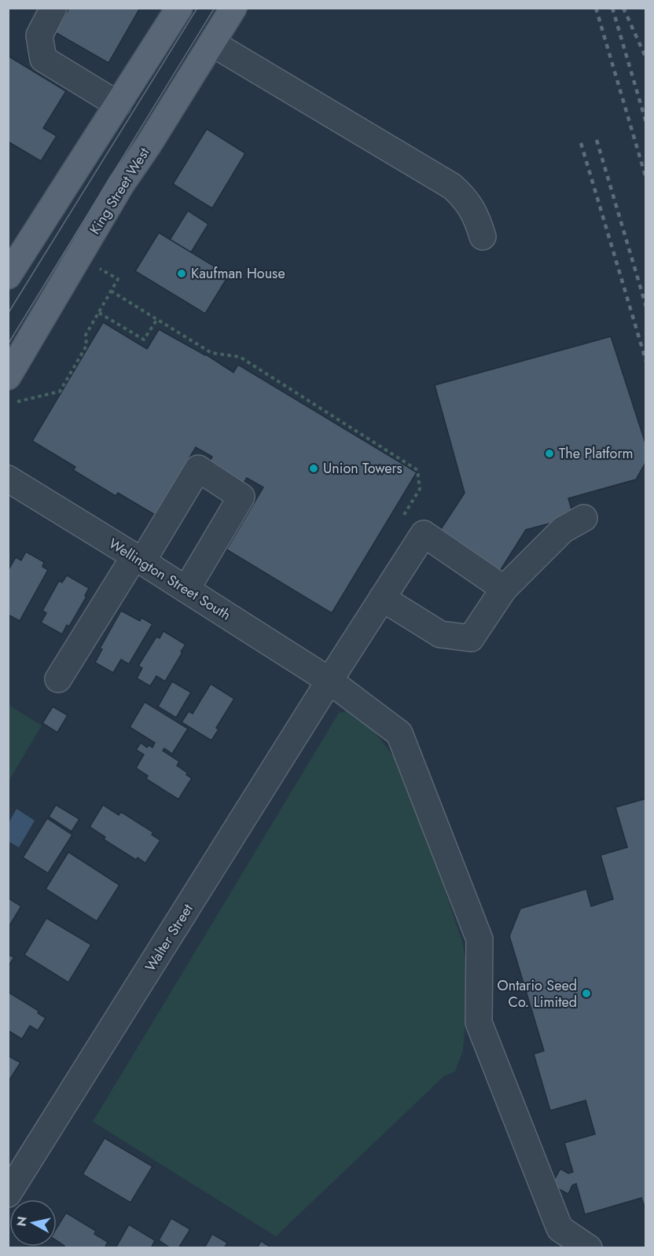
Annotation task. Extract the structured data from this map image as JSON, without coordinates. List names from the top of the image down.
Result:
{
  "streets": {
    "main road": ["King Street West"],
    "street": ["Wellington Street South", "Walter Street"]
  },
  "crossings": [
    ["Wellington Street South", "Walter Street"]
  ],
  "places": [
    "Kaufman House",
    "The Platform",
    "Union Towers",
    "Ontario Seed Co. Limited"
  ],
  "north": "left"
}
